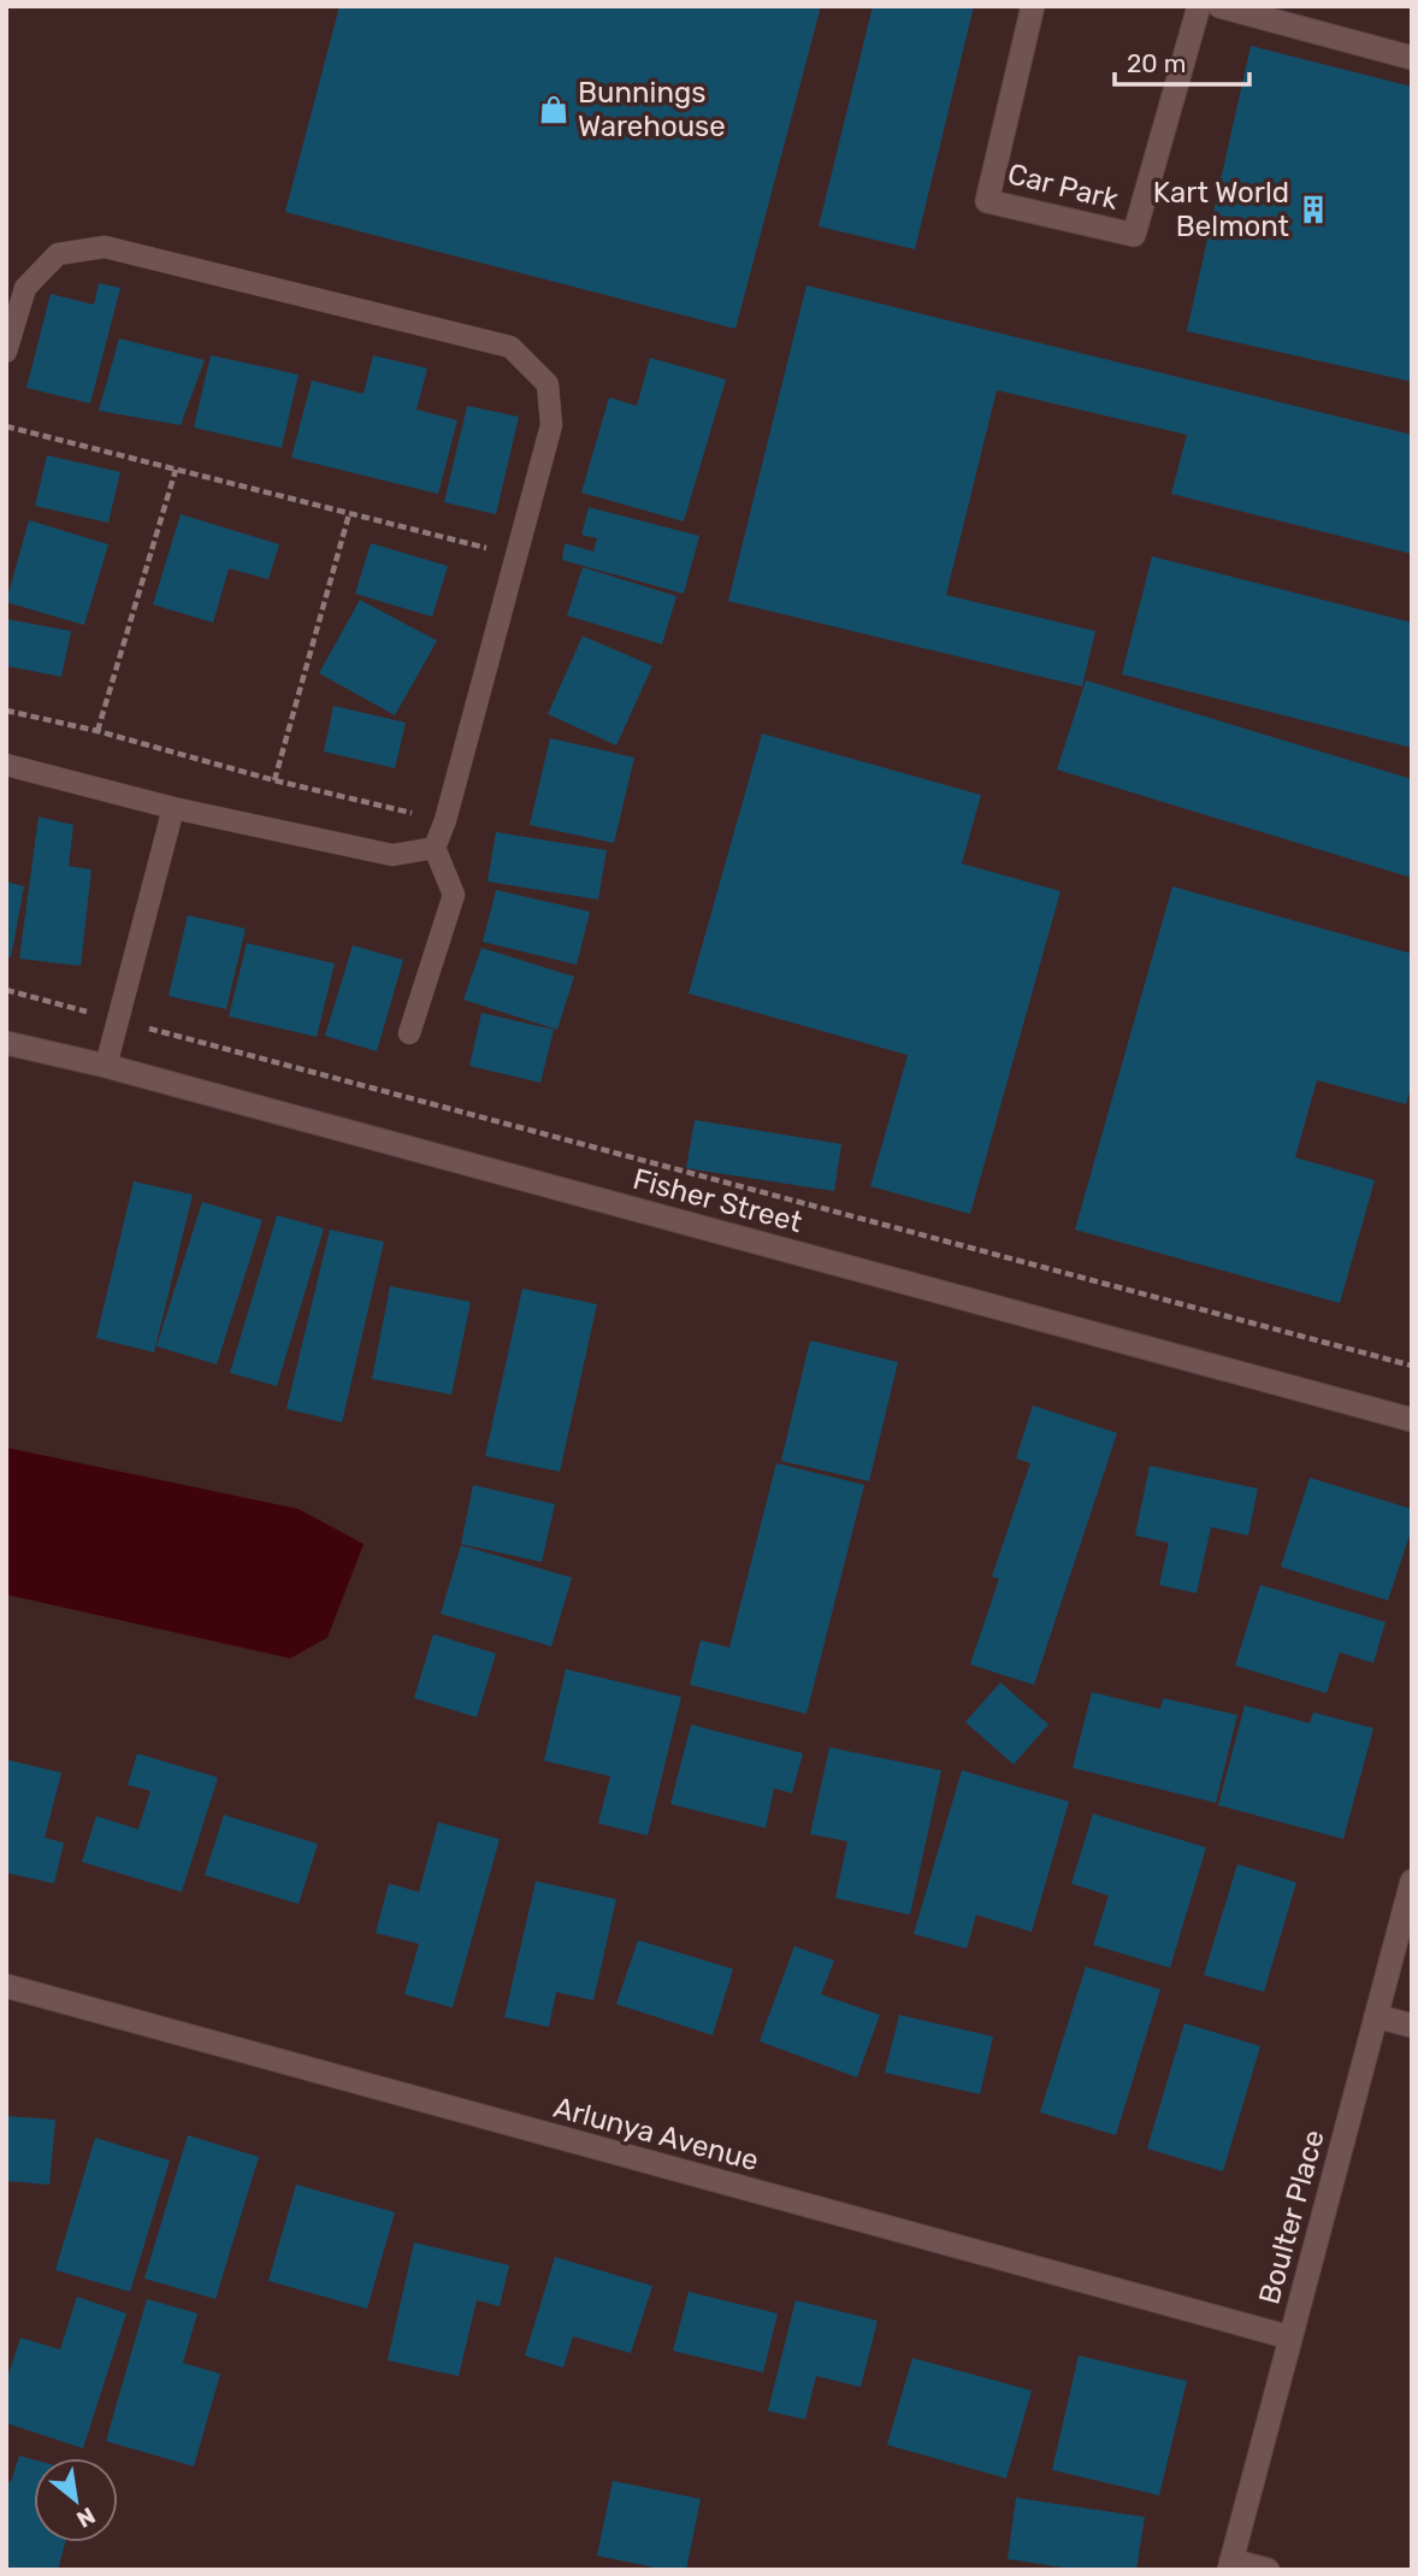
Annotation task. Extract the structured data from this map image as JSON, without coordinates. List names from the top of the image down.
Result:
{
  "streets": {
    "street": [
      "Car Park",
      "Fisher Street",
      "Arlunya Avenue",
      "Boulter Place"
    ]
  },
  "crossings": [
    ["Arlunya Avenue", "Boulter Place"]
  ],
  "places": {
    "shop": ["Bunnings Warehouse"],
    "building": ["Kart World Belmont"]
  },
  "scale_bar": "20 m",
  "north": "bottom right"
}
